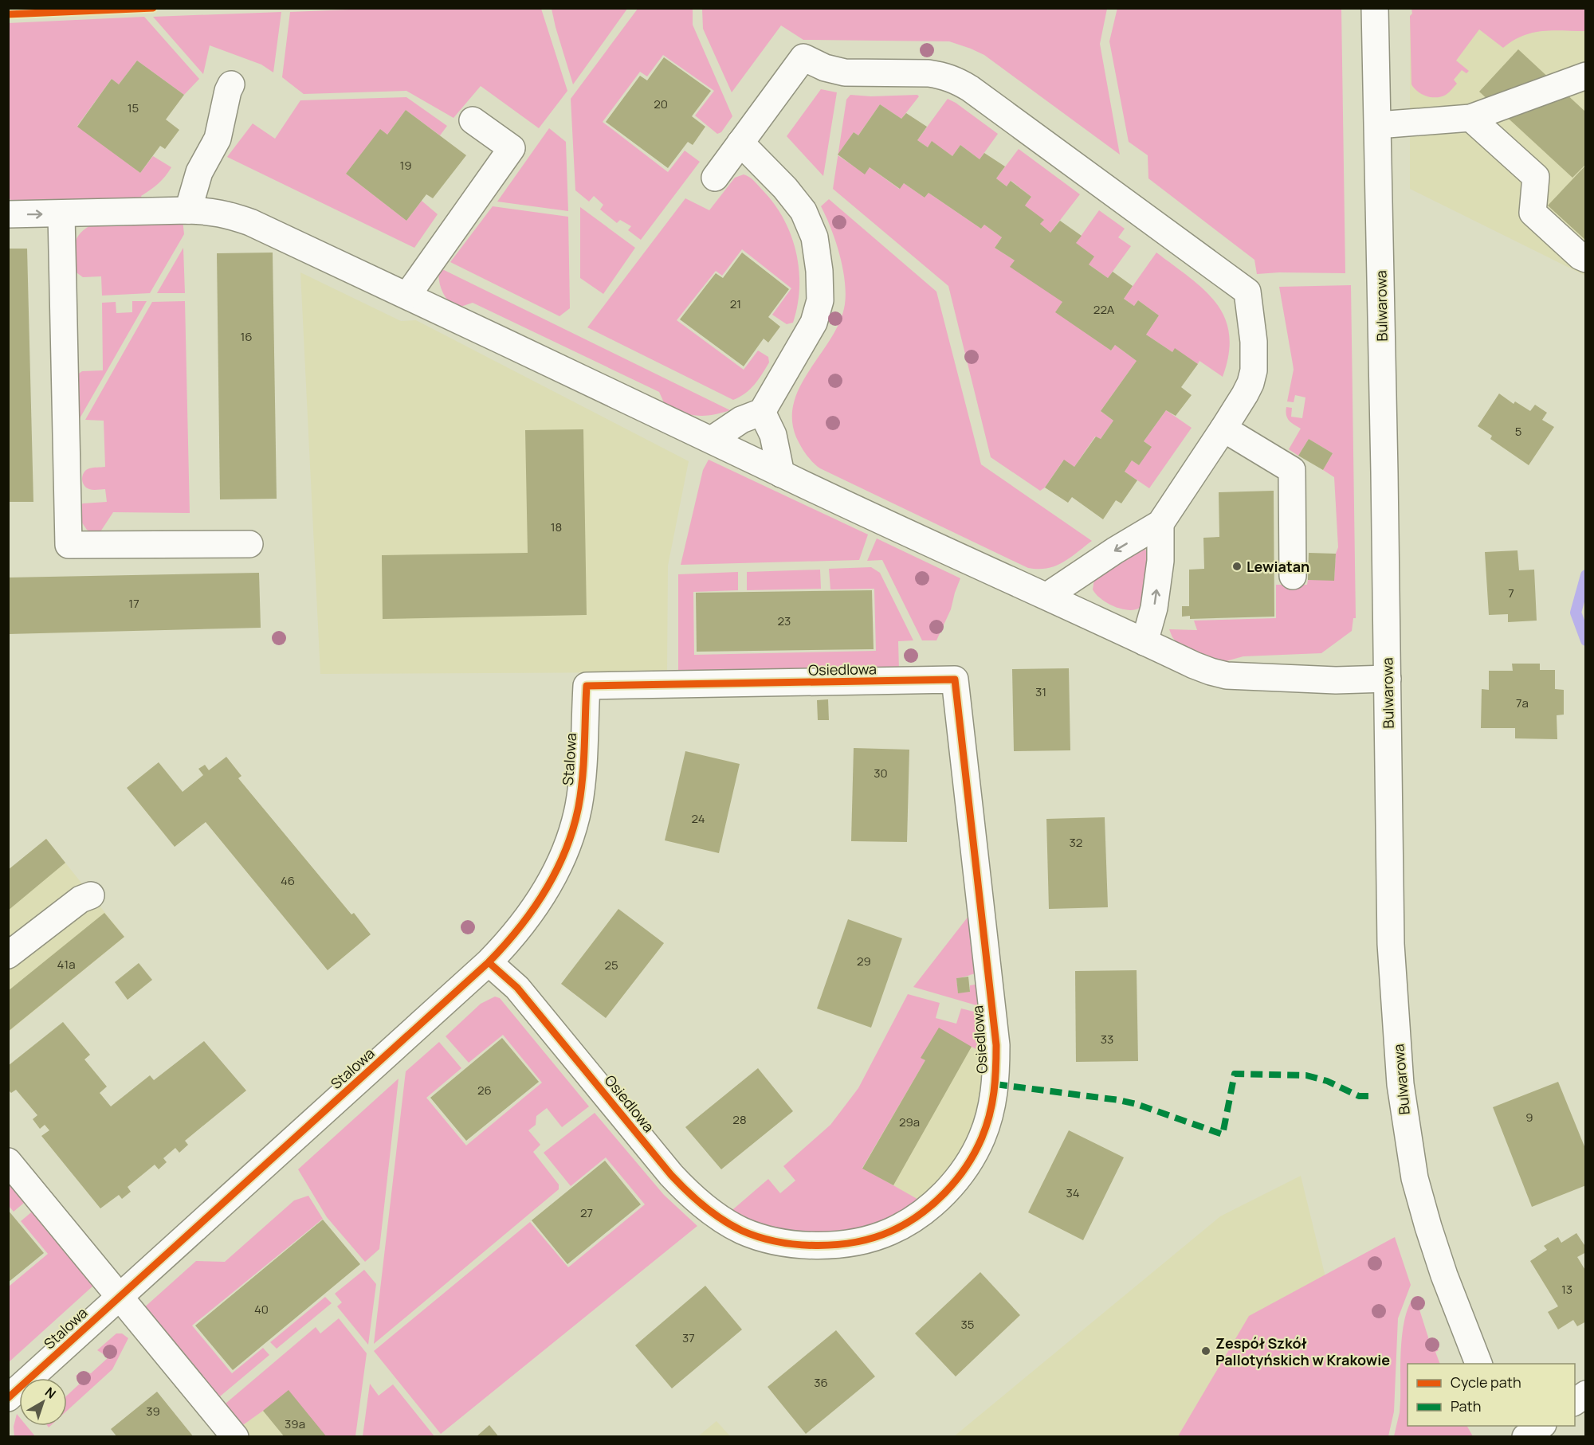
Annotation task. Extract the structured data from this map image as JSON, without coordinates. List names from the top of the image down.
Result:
{
  "streets": {
    "street": ["Bulwarowa", "Osiedlowa", "Stalowa"]
  },
  "crossings": [
    ["Osiedlowa", "Stalowa"]
  ],
  "places": ["Lewiatan", "Zespół Szkół Pallotyńskich w Krakowie"],
  "house_numbers": [
    "20",
    "15",
    "19",
    "21",
    "22A",
    "16",
    "5",
    "18",
    "7",
    "17",
    "23",
    "31",
    "7a",
    "30",
    "24",
    "32",
    "46",
    "29",
    "41a",
    "25",
    "33",
    "26",
    "9",
    "28",
    "29a",
    "34",
    "27",
    "13",
    "40",
    "35",
    "37",
    "36",
    "39",
    "39a"
  ],
  "legend": ["Cycle path", "Path"],
  "north": "top right"
}
